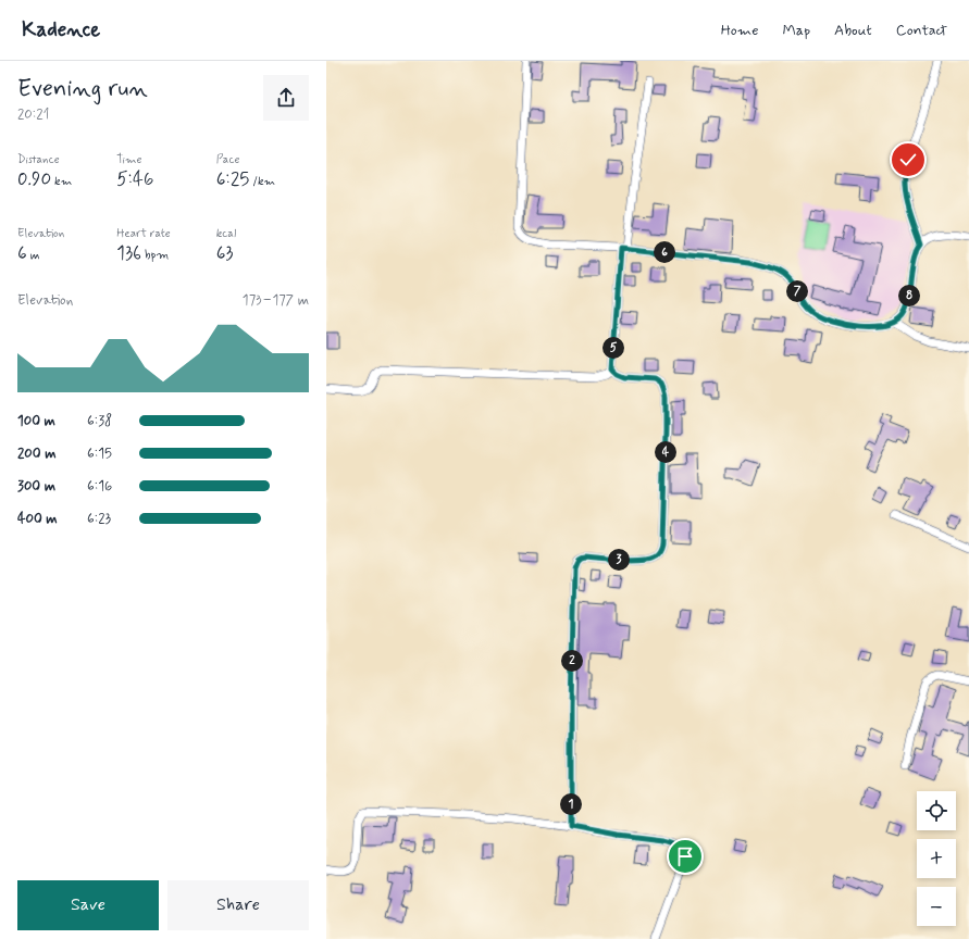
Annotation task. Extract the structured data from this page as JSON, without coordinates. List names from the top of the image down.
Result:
{
  "page": {
    "header": "Kadence",
    "nav": [
      "Home",
      "Map",
      "About",
      "Contact"
    ],
    "heading": ["Evening run", "20:21"],
    "stats": [
      ["Distance", "0.90 km"],
      ["Time", "5:46"],
      ["Pace", "6:25 /km"],
      ["Elevation", "6 m"],
      ["Heart rate", "136 bpm"],
      ["kcal", "63"]
    ],
    "pins": [
      "6",
      "7",
      "8",
      "5",
      "4",
      "3",
      "2",
      "1"
    ],
    "chart": ["Elevation", "173–177 m"],
    "list": [
      {
        "name": "100 m",
        "note": "6:38"
      },
      {
        "name": "200 m",
        "note": "6:15"
      },
      {
        "name": "300 m",
        "note": "6:16"
      },
      {
        "name": "400 m",
        "note": "6:23"
      }
    ],
    "map_buttons": ["+", "−"],
    "buttons": ["Save", "Share"]
  }
}
